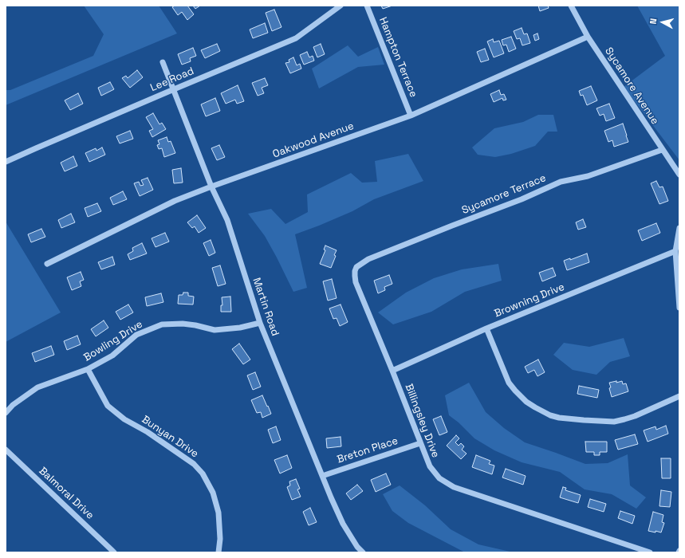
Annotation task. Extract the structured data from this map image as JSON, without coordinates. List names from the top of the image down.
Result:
{
  "streets": {
    "street": [
      "Hampton Terrace",
      "Lee Road",
      "Sycamore Avenue",
      "Oakwood Avenue",
      "Sycamore Terrace",
      "Browning Drive",
      "Martin Road",
      "Bowling Drive",
      "Billingsley Drive",
      "Bunyan Drive",
      "Breton Place",
      "Balmoral Drive"
    ]
  },
  "crossings": [
    ["Hampton Terrace", "Oakwood Avenue"],
    ["Lee Road", "Martin Road"],
    ["Sycamore Avenue", "Oakwood Avenue"],
    ["Sycamore Avenue", "Sycamore Terrace"],
    ["Oakwood Avenue", "Martin Road"],
    ["Sycamore Terrace", "Billingsley Drive"],
    ["Browning Drive", "Billingsley Drive"],
    ["Martin Road", "Bowling Drive"],
    ["Martin Road", "Breton Place"],
    ["Bowling Drive", "Bunyan Drive"],
    ["Billingsley Drive", "Breton Place"]
  ],
  "north": "left"
}
